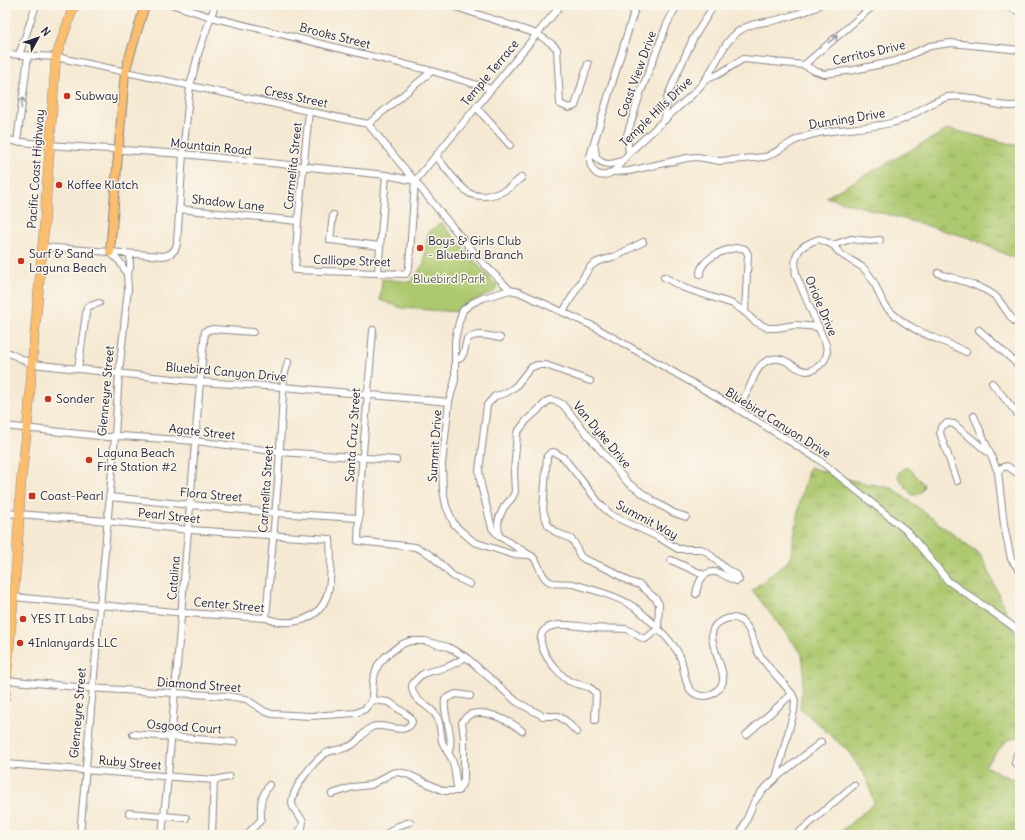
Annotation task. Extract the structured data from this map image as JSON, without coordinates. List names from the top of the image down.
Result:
{
  "streets": {
    "highway": ["Pacific Coast Highway"],
    "street": [
      "Brooks Street",
      "Cerritos Drive",
      "Temple Terrace",
      "Coast View Drive",
      "Cress Street",
      "Temple Hills Drive",
      "Dunning Drive",
      "Mountain Road",
      "Carmelita Street",
      "Shadow Lane",
      "Calliope Street",
      "Oriole Drive",
      "Bluebird Canyon Drive",
      "Glenneyre Street",
      "Agate Street",
      "Santa Cruz Street",
      "Van Dyke Drive",
      "Summit Drive",
      "Flora Street",
      "Pearl Street",
      "Summit Way",
      "Catalina",
      "Center Street",
      "Diamond Street",
      "Osgood Court",
      "Ruby Street"
    ]
  },
  "crossings": [
    ["Brooks Street", "Temple Terrace"],
    ["Cerritos Drive", "Temple Hills Drive"],
    ["Temple Terrace", "Mountain Road"],
    ["Temple Terrace", "Calliope Street"],
    ["Coast View Drive", "Temple Hills Drive"],
    ["Cress Street", "Carmelita Street"],
    ["Cress Street", "Pacific Coast Highway"],
    ["Temple Hills Drive", "Dunning Drive"],
    ["Mountain Road", "Carmelita Street"],
    ["Mountain Road", "Pacific Coast Highway"],
    ["Mountain Road", "Calliope Street"],
    ["Carmelita Street", "Shadow Lane"],
    ["Carmelita Street", "Calliope Street"],
    ["Carmelita Street", "Bluebird Canyon Drive"],
    ["Carmelita Street", "Agate Street"],
    ["Carmelita Street", "Flora Street"],
    ["Carmelita Street", "Pearl Street"],
    ["Carmelita Street", "Center Street"],
    ["Pacific Coast Highway", "Bluebird Canyon Drive"],
    ["Pacific Coast Highway", "Agate Street"],
    ["Pacific Coast Highway", "Pearl Street"],
    ["Pacific Coast Highway", "Center Street"],
    ["Pacific Coast Highway", "Diamond Street"],
    ["Oriole Drive", "Bluebird Canyon Drive"],
    ["Bluebird Canyon Drive", "Glenneyre Street"],
    ["Bluebird Canyon Drive", "Santa Cruz Street"],
    ["Bluebird Canyon Drive", "Summit Drive"],
    ["Bluebird Canyon Drive", "Catalina"],
    ["Glenneyre Street", "Agate Street"],
    ["Glenneyre Street", "Flora Street"],
    ["Glenneyre Street", "Pearl Street"],
    ["Glenneyre Street", "Center Street"],
    ["Glenneyre Street", "Diamond Street"],
    ["Glenneyre Street", "Ruby Street"],
    ["Agate Street", "Santa Cruz Street"],
    ["Agate Street", "Catalina"],
    ["Santa Cruz Street", "Flora Street"],
    ["Flora Street", "Catalina"],
    ["Pearl Street", "Catalina"],
    ["Pearl Street", "Center Street"],
    ["Catalina", "Center Street"],
    ["Catalina", "Diamond Street"],
    ["Catalina", "Osgood Court"],
    ["Catalina", "Ruby Street"]
  ],
  "parks": ["Bluebird Park"],
  "places": {
    "other": [
      "Subway",
      "Koffee Klatch",
      "Boys & Girls Club - Bluebird Branch",
      "Surf & Sand Laguna Beach",
      "Sonder",
      "Laguna Beach Fire Station #2",
      "YES IT Labs",
      "4Inlanyards LLC"
    ],
    "transit": ["Coast-Pearl"]
  },
  "north": "top right"
}
